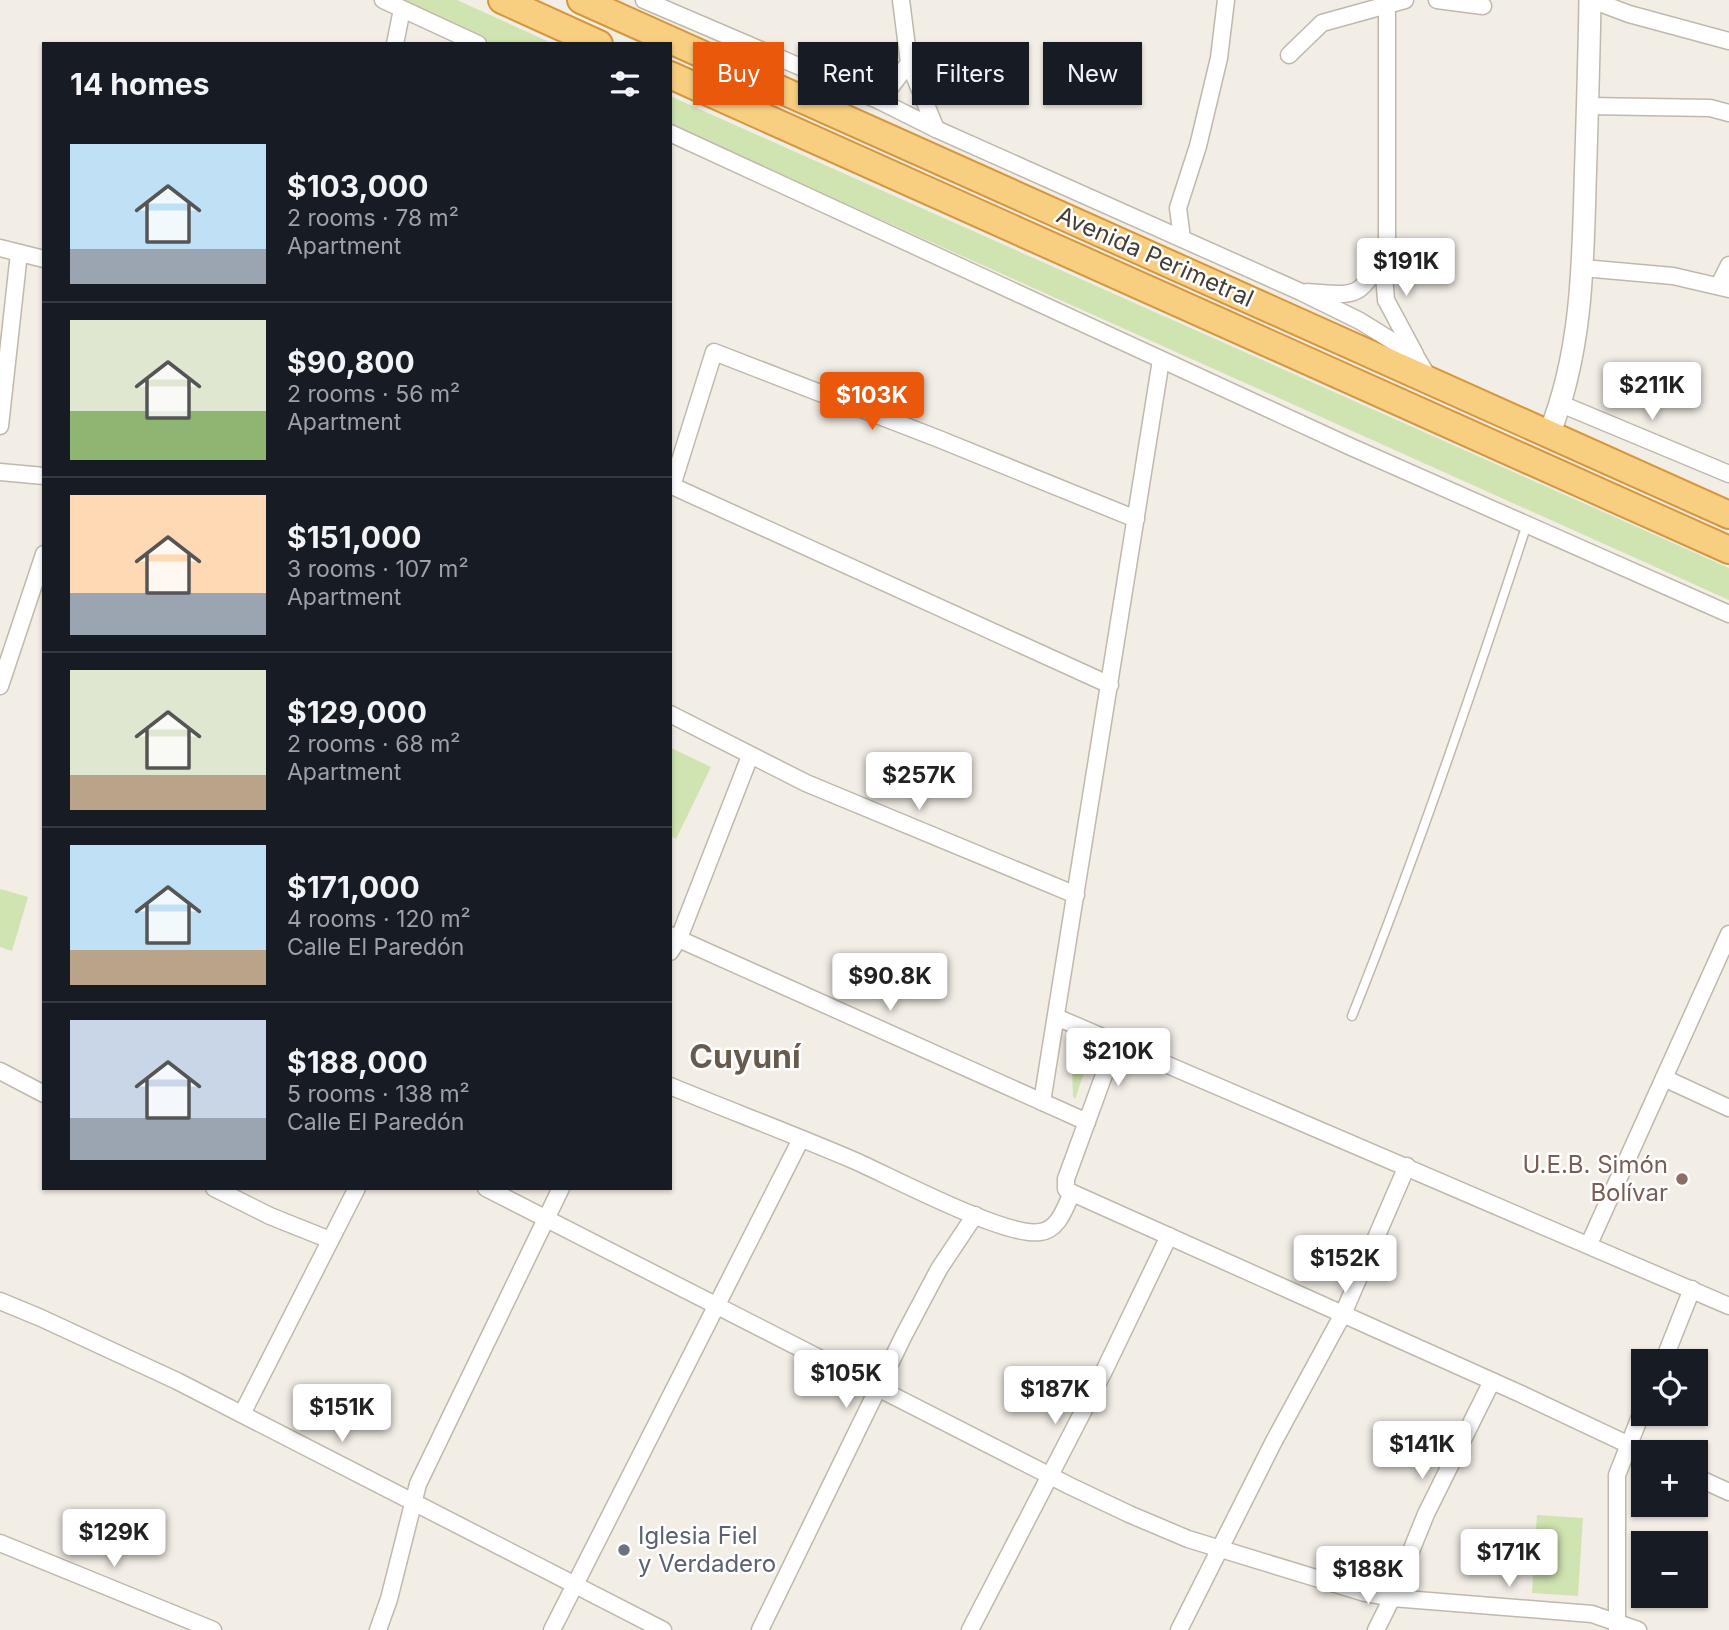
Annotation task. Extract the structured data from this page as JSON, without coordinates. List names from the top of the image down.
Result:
{
  "streets": {
    "highway": ["Avenida Perimetral"]
  },
  "districts": ["Cuyuní"],
  "places": ["U.E.B. Simón Bolívar", "Iglesia Fiel y Verdadero"],
  "page": {
    "chip": [
      "Buy",
      "Rent",
      "Filters",
      "New"
    ],
    "heading": "14 homes",
    "list": [
      {
        "name": "$103,000",
        "note": "2 rooms · 78 m² · Apartment"
      },
      {
        "name": "$90,800",
        "note": "2 rooms · 56 m² · Apartment"
      },
      {
        "name": "$151,000",
        "note": "3 rooms · 107 m² · Apartment"
      },
      {
        "name": "$129,000",
        "note": "2 rooms · 68 m² · Apartment"
      },
      {
        "name": "$171,000",
        "note": "4 rooms · 120 m² · Calle El Paredón"
      },
      {
        "name": "$188,000",
        "note": "5 rooms · 138 m² · Calle El Paredón"
      }
    ],
    "price": [
      "$191K",
      "$211K",
      "$103K",
      "$257K",
      "$90.8K",
      "$210K",
      "$152K",
      "$105K",
      "$187K",
      "$151K",
      "$141K",
      "$129K",
      "$171K",
      "$188K"
    ],
    "map_buttons": ["+", "−"]
  }
}
